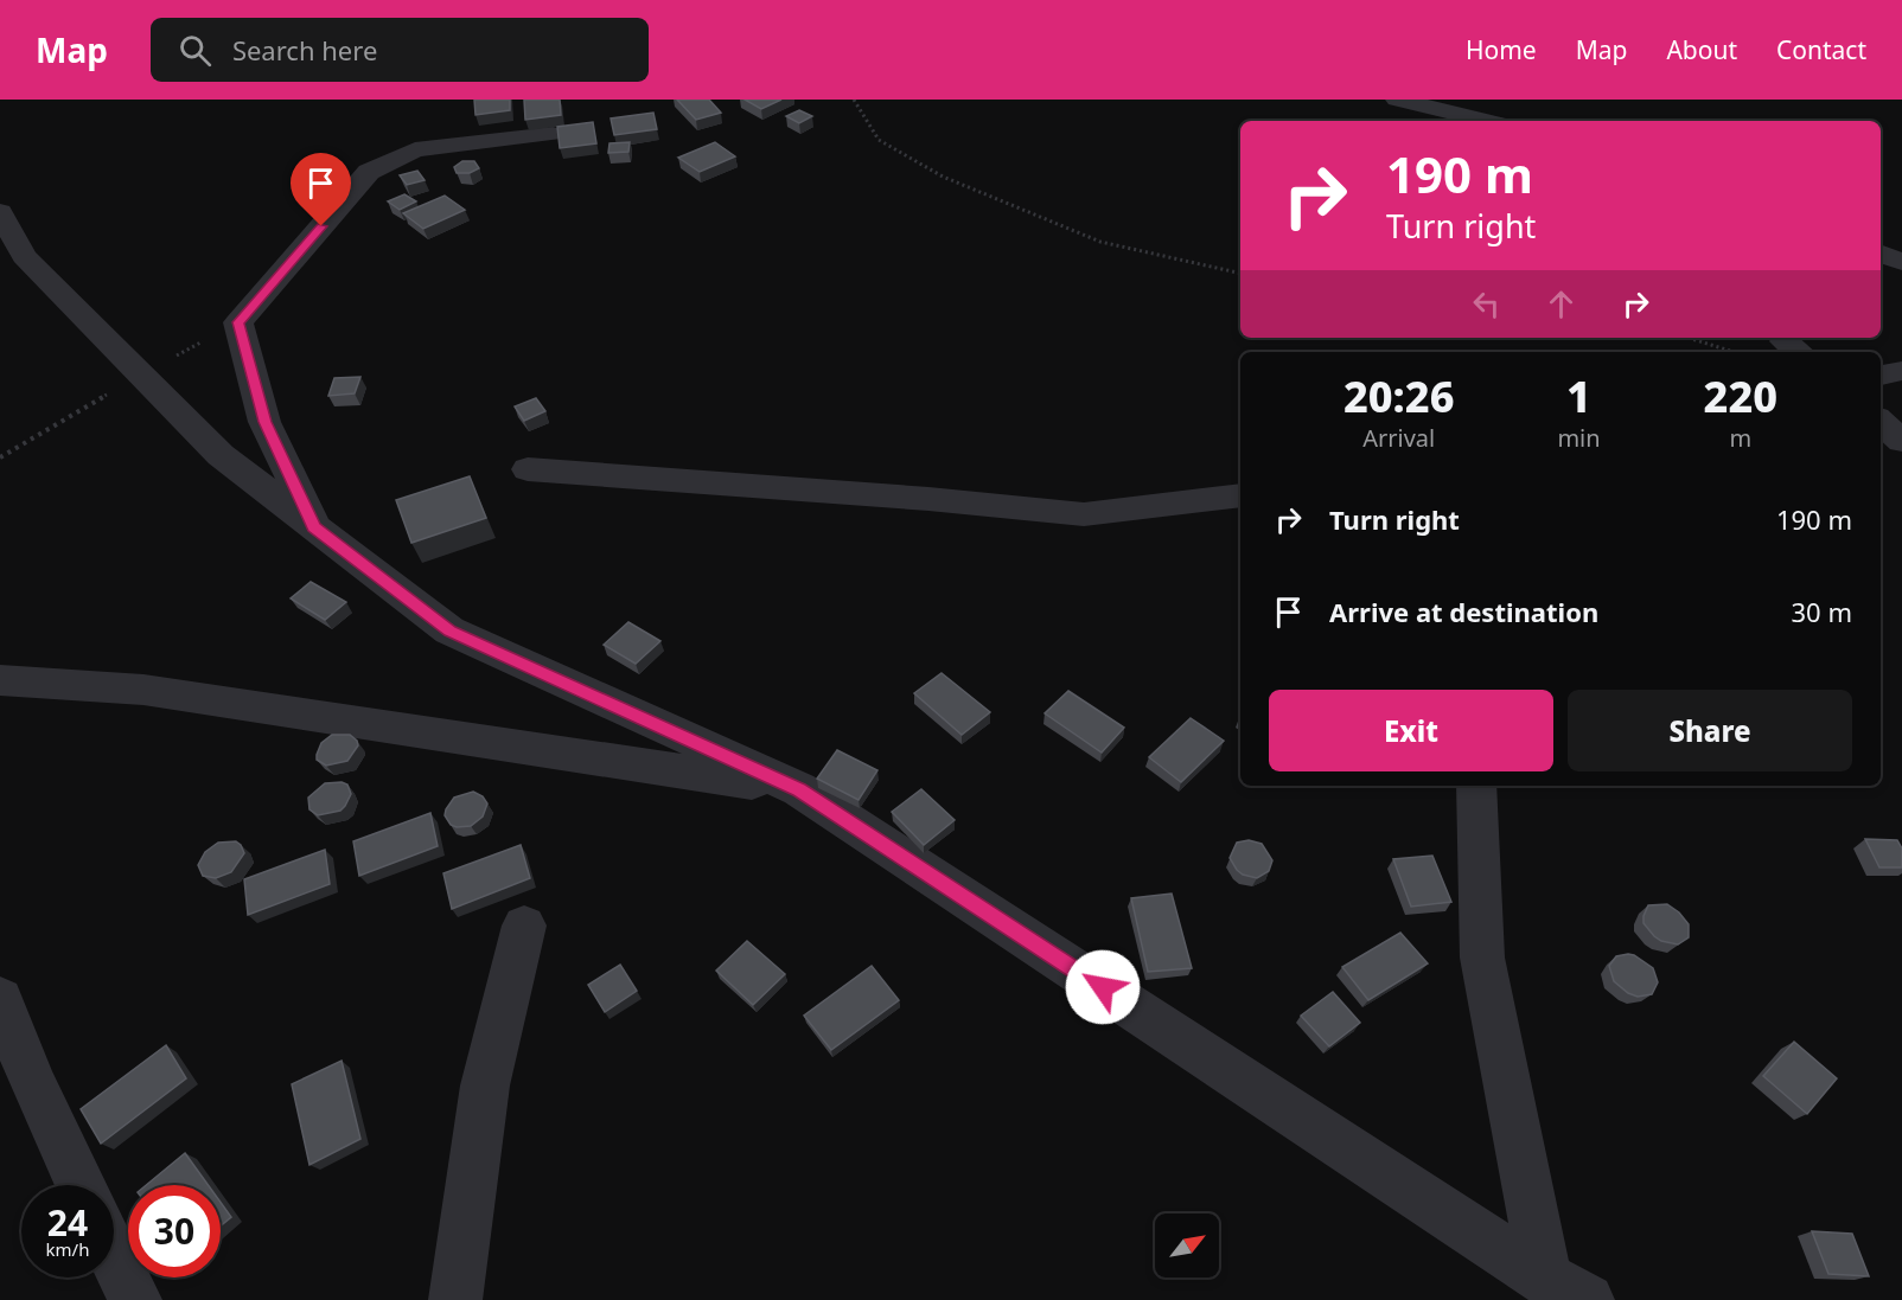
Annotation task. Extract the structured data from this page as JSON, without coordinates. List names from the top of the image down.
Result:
{
  "north": "top right",
  "page": {
    "header": "Map",
    "search": "Search here",
    "nav": [
      "Home",
      "Map",
      "About",
      "Contact"
    ],
    "turn": ["190 m", "Turn right"],
    "eta": [
      "20:26",
      "Arrival",
      "1",
      "min",
      "220",
      "m"
    ],
    "list": [
      {
        "name": "Turn right",
        "value": "190 m"
      },
      {
        "name": "Arrive at destination",
        "value": "30 m"
      }
    ],
    "buttons": ["Exit", "Share"],
    "speed": "24 km/h",
    "limit": "30"
  }
}
